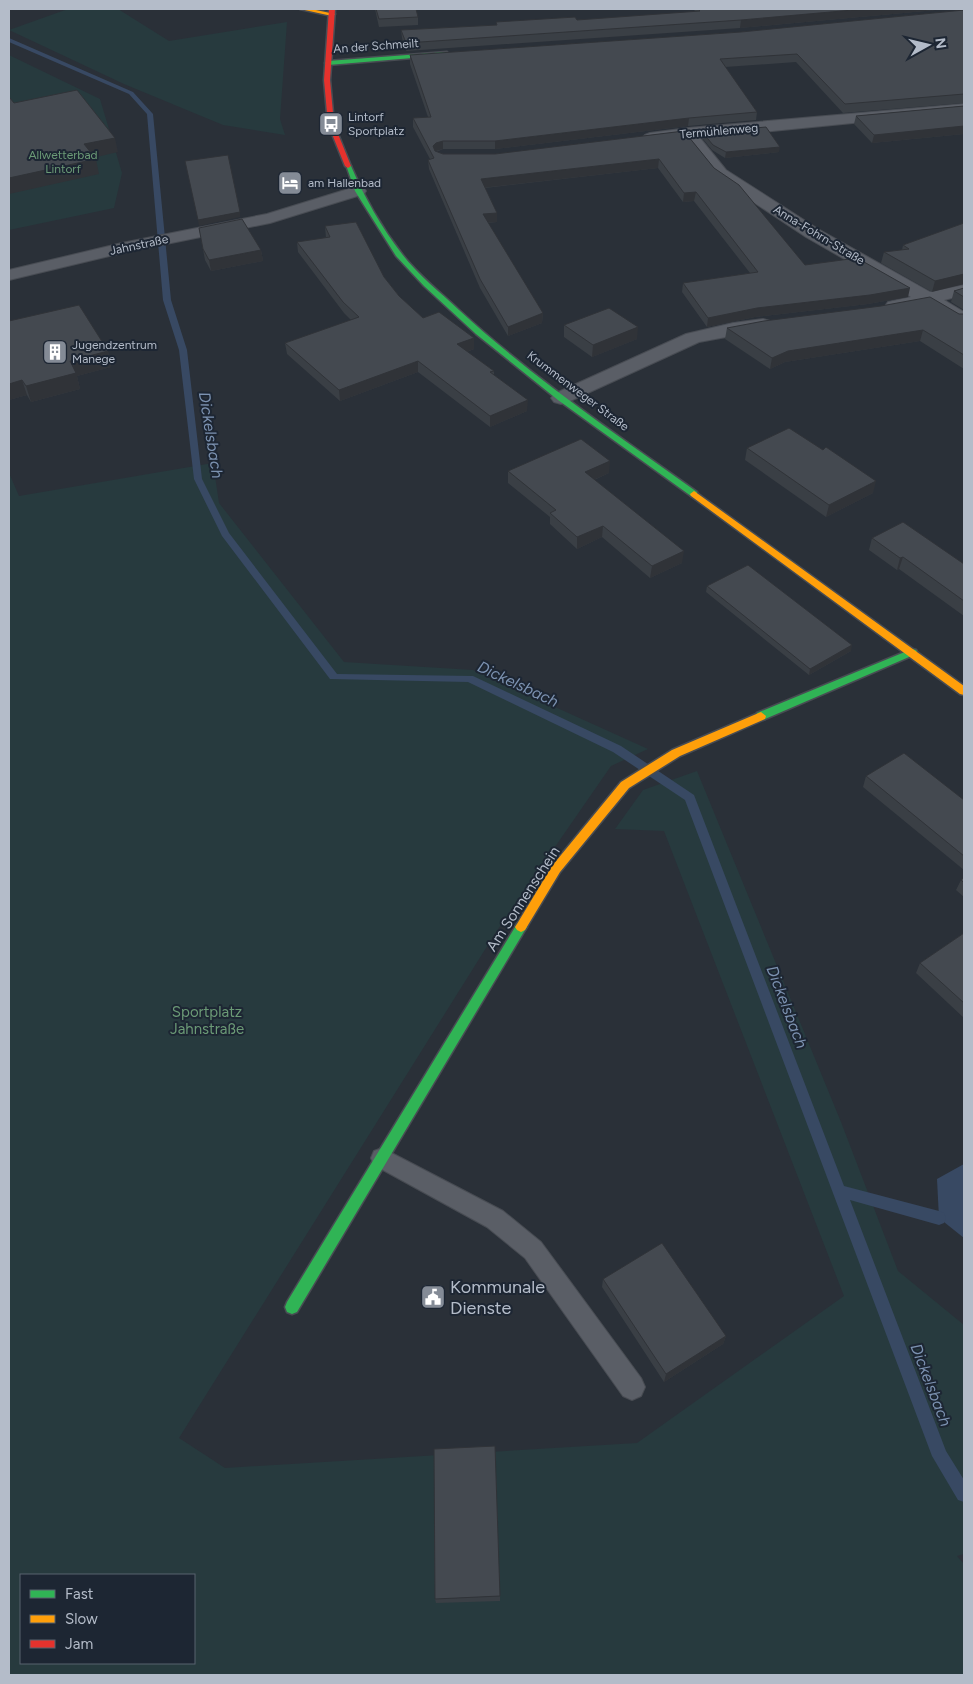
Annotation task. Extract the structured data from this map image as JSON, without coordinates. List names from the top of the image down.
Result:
{
  "streets": {
    "main road": ["An der Schmeilt", "Krummenweger Straße", "Am Sonnenschein"],
    "street": ["Termühlenweg", "Anna-Fohrn-Straße", "Jahnstraße"]
  },
  "crossings": [
    ["An der Schmeilt", "Krummenweger Straße"],
    ["Termühlenweg", "Anna-Fohrn-Straße"],
    ["Jahnstraße", "Krummenweger Straße"],
    ["Krummenweger Straße", "Am Sonnenschein"]
  ],
  "water": ["Dickelsbach"],
  "parks": ["Allwetterbad Lintorf", "Sportplatz Jahnstraße"],
  "places": {
    "bus stop": ["Lintorf Sportplatz"],
    "hotel": ["am Hallenbad"],
    "building": ["Jugendzentrum Manege"],
    "public building": ["Kommunale Dienste"]
  },
  "legend": ["Fast", "Slow", "Jam"],
  "north": "right"
}
